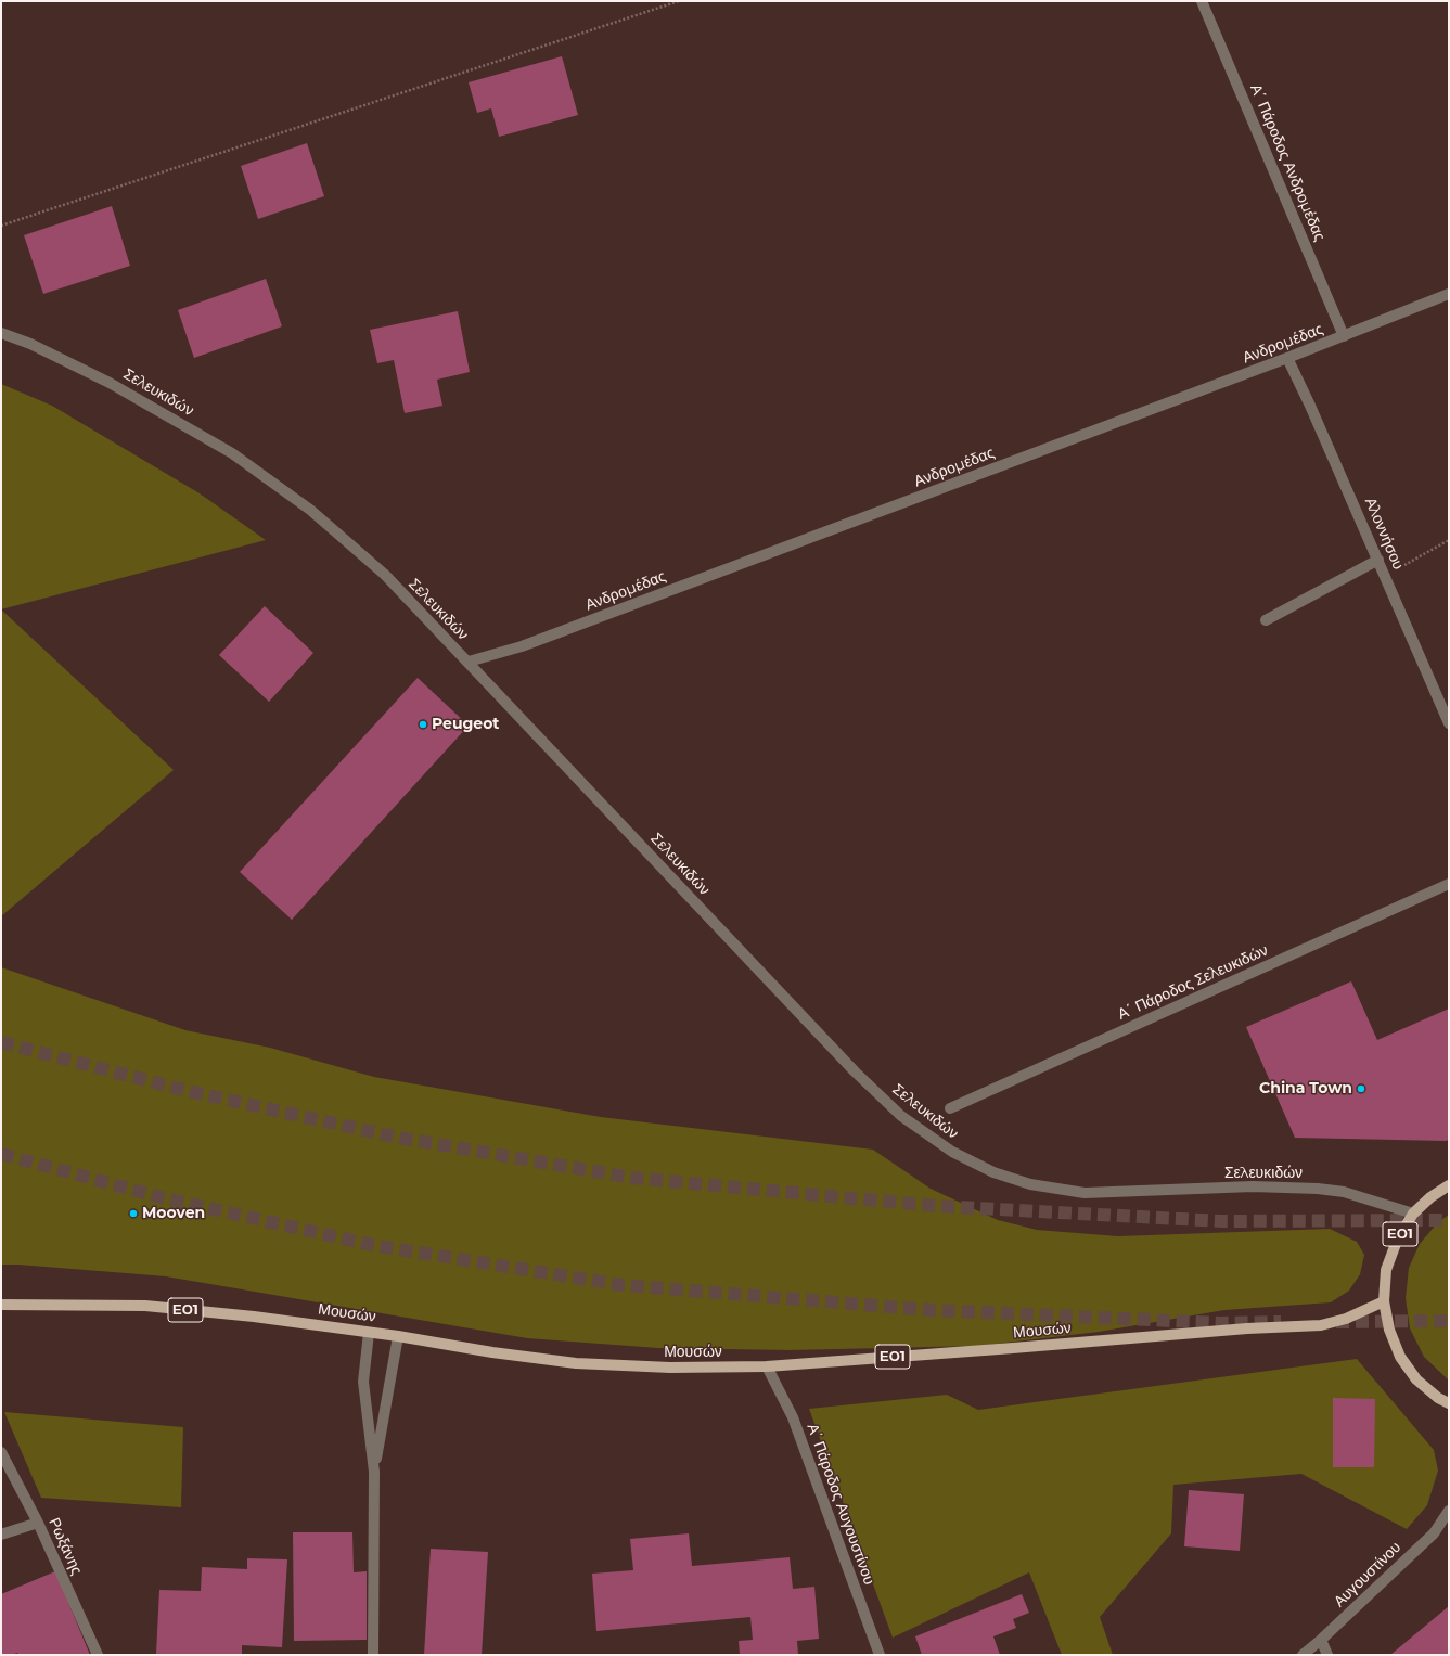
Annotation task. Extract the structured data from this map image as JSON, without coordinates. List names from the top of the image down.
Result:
{
  "streets": {
    "main road": ["ΕΟ1", "Μουσών"],
    "street": [
      "Α΄ Πάροδος Ανδρομέδας",
      "Ανδρομέδας",
      "Σελευκιδών",
      "Αλοννήσου",
      "Α΄ Πάροδος Σελευκιδών",
      "Α΄ Πάροδος Αυγουστίνου",
      "Ρωξάνης",
      "Αυγουστίνου"
    ]
  },
  "crossings": [
    ["Α΄ Πάροδος Ανδρομέδας", "Ανδρομέδας"],
    ["Ανδρομέδας", "Σελευκιδών"],
    ["Ανδρομέδας", "Αλοννήσου"],
    ["Σελευκιδών", "ΕΟ1"],
    ["ΕΟ1", "Μουσών"],
    ["Μουσών", "Α΄ Πάροδος Αυγουστίνου"]
  ],
  "places": ["Peugeot", "China Town", "Mooven"]
}
